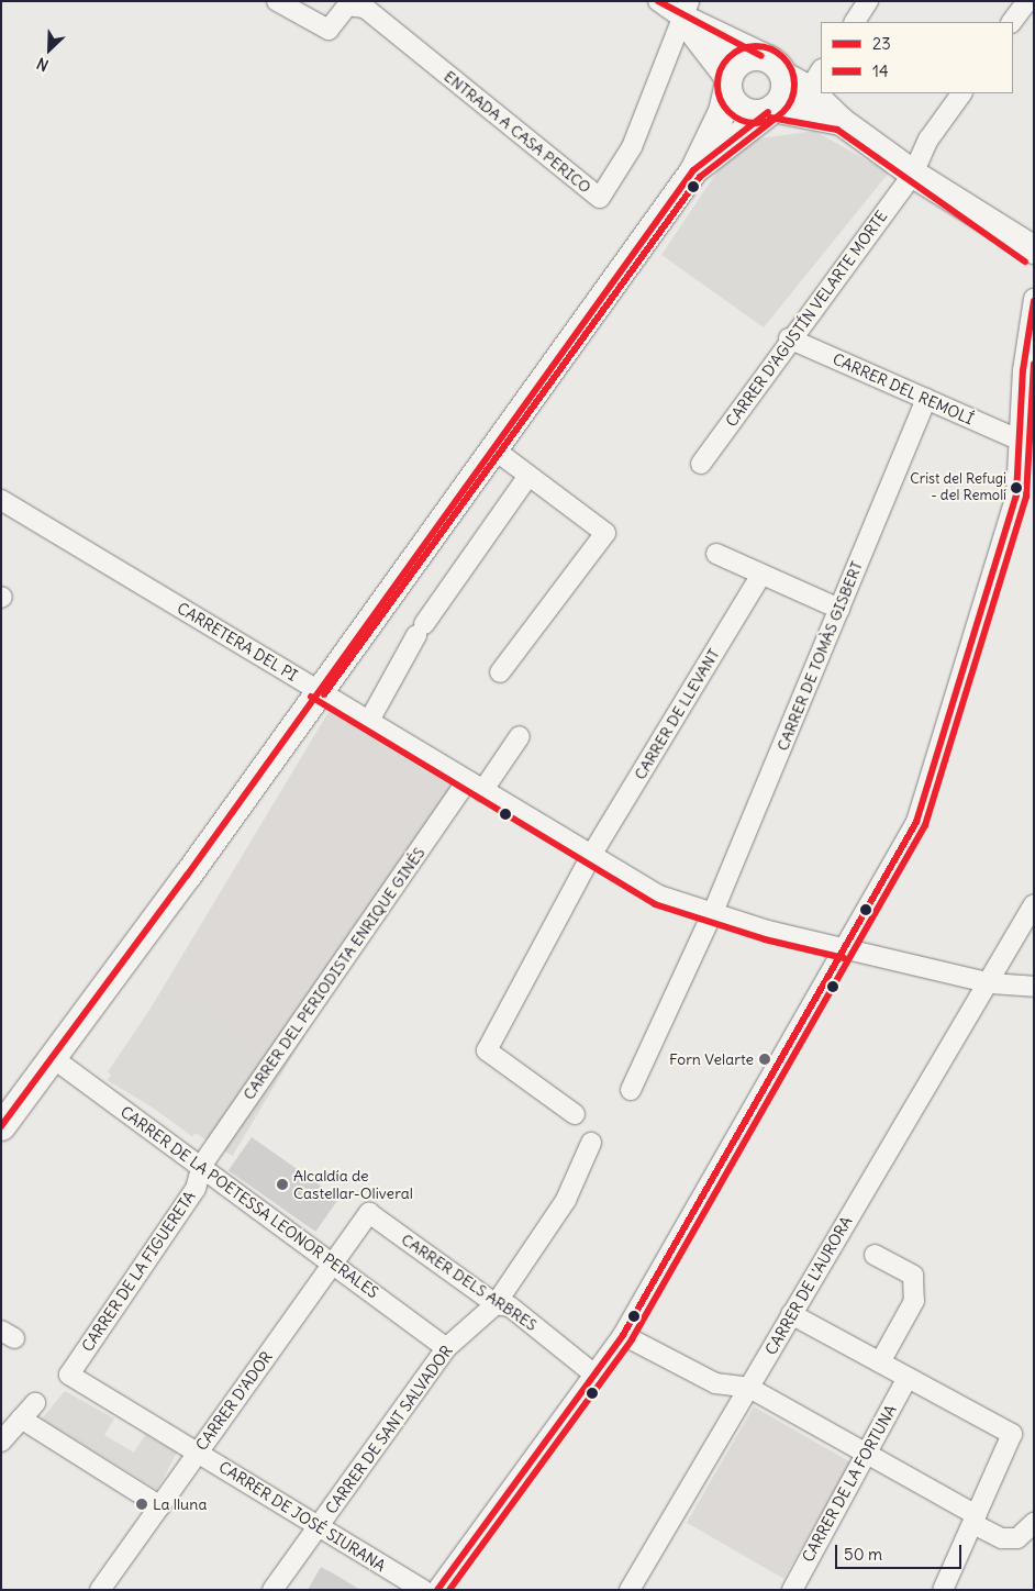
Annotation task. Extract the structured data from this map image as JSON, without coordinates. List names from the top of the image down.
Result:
{
  "streets": {
    "street": [
      "ENTRADA A CASA PERICO",
      "CARRER D'AGUSTÍN VELARTE MORTE",
      "CARRER DEL REMOLÍ",
      "CARRETERA DEL PI",
      "CARRER DE TOMÀS GISBERT",
      "CARRER DE LLEVANT",
      "CARRER DEL PERIODISTA ENRIQUE GINÉS",
      "CARRER DE LA POETESSA LEONOR PERALES",
      "CARRER DE LA FIGUERETA",
      "CARRER DELS ARBRES",
      "CARRER DE L'AURORA",
      "CARRER D'ADOR",
      "CARRER DE SANT SALVADOR",
      "CARRER DE LA FORTUNA",
      "CARRER DE JOSÉ SIURANA"
    ]
  },
  "crossings": [
    ["CARRER D'AGUSTÍN VELARTE MORTE", "CARRER DEL REMOLÍ"],
    ["CARRER DEL REMOLÍ", "CARRER DE TOMÀS GISBERT"],
    ["CARRETERA DEL PI", "CARRER DE TOMÀS GISBERT"],
    ["CARRETERA DEL PI", "CARRER DE LLEVANT"],
    ["CARRETERA DEL PI", "CARRER DEL PERIODISTA ENRIQUE GINÉS"],
    ["CARRETERA DEL PI", "CARRER DE L'AURORA"],
    ["CARRER DEL PERIODISTA ENRIQUE GINÉS", "CARRER DE LA POETESSA LEONOR PERALES"],
    ["CARRER DEL PERIODISTA ENRIQUE GINÉS", "CARRER DE LA FIGUERETA"],
    ["CARRER DE LA POETESSA LEONOR PERALES", "CARRER DE LA FIGUERETA"],
    ["CARRER DE LA POETESSA LEONOR PERALES", "CARRER D'ADOR"],
    ["CARRER DE LA POETESSA LEONOR PERALES", "CARRER DE SANT SALVADOR"],
    ["CARRER DE LA FIGUERETA", "CARRER DE JOSÉ SIURANA"],
    ["CARRER DELS ARBRES", "CARRER D'ADOR"],
    ["CARRER DELS ARBRES", "CARRER DE SANT SALVADOR"],
    ["CARRER D'ADOR", "CARRER DE JOSÉ SIURANA"],
    ["CARRER DE SANT SALVADOR", "CARRER DE JOSÉ SIURANA"]
  ],
  "places": [
    "Crist del Refugi - del Remolí",
    "Forn Velarte",
    "Alcaldía de Castellar-Oliveral",
    "La lluna"
  ],
  "lines": ["transit line 23", "transit line 14"],
  "legend": ["23", "14"],
  "scale_bar": "50 m",
  "north": "bottom left"
}
